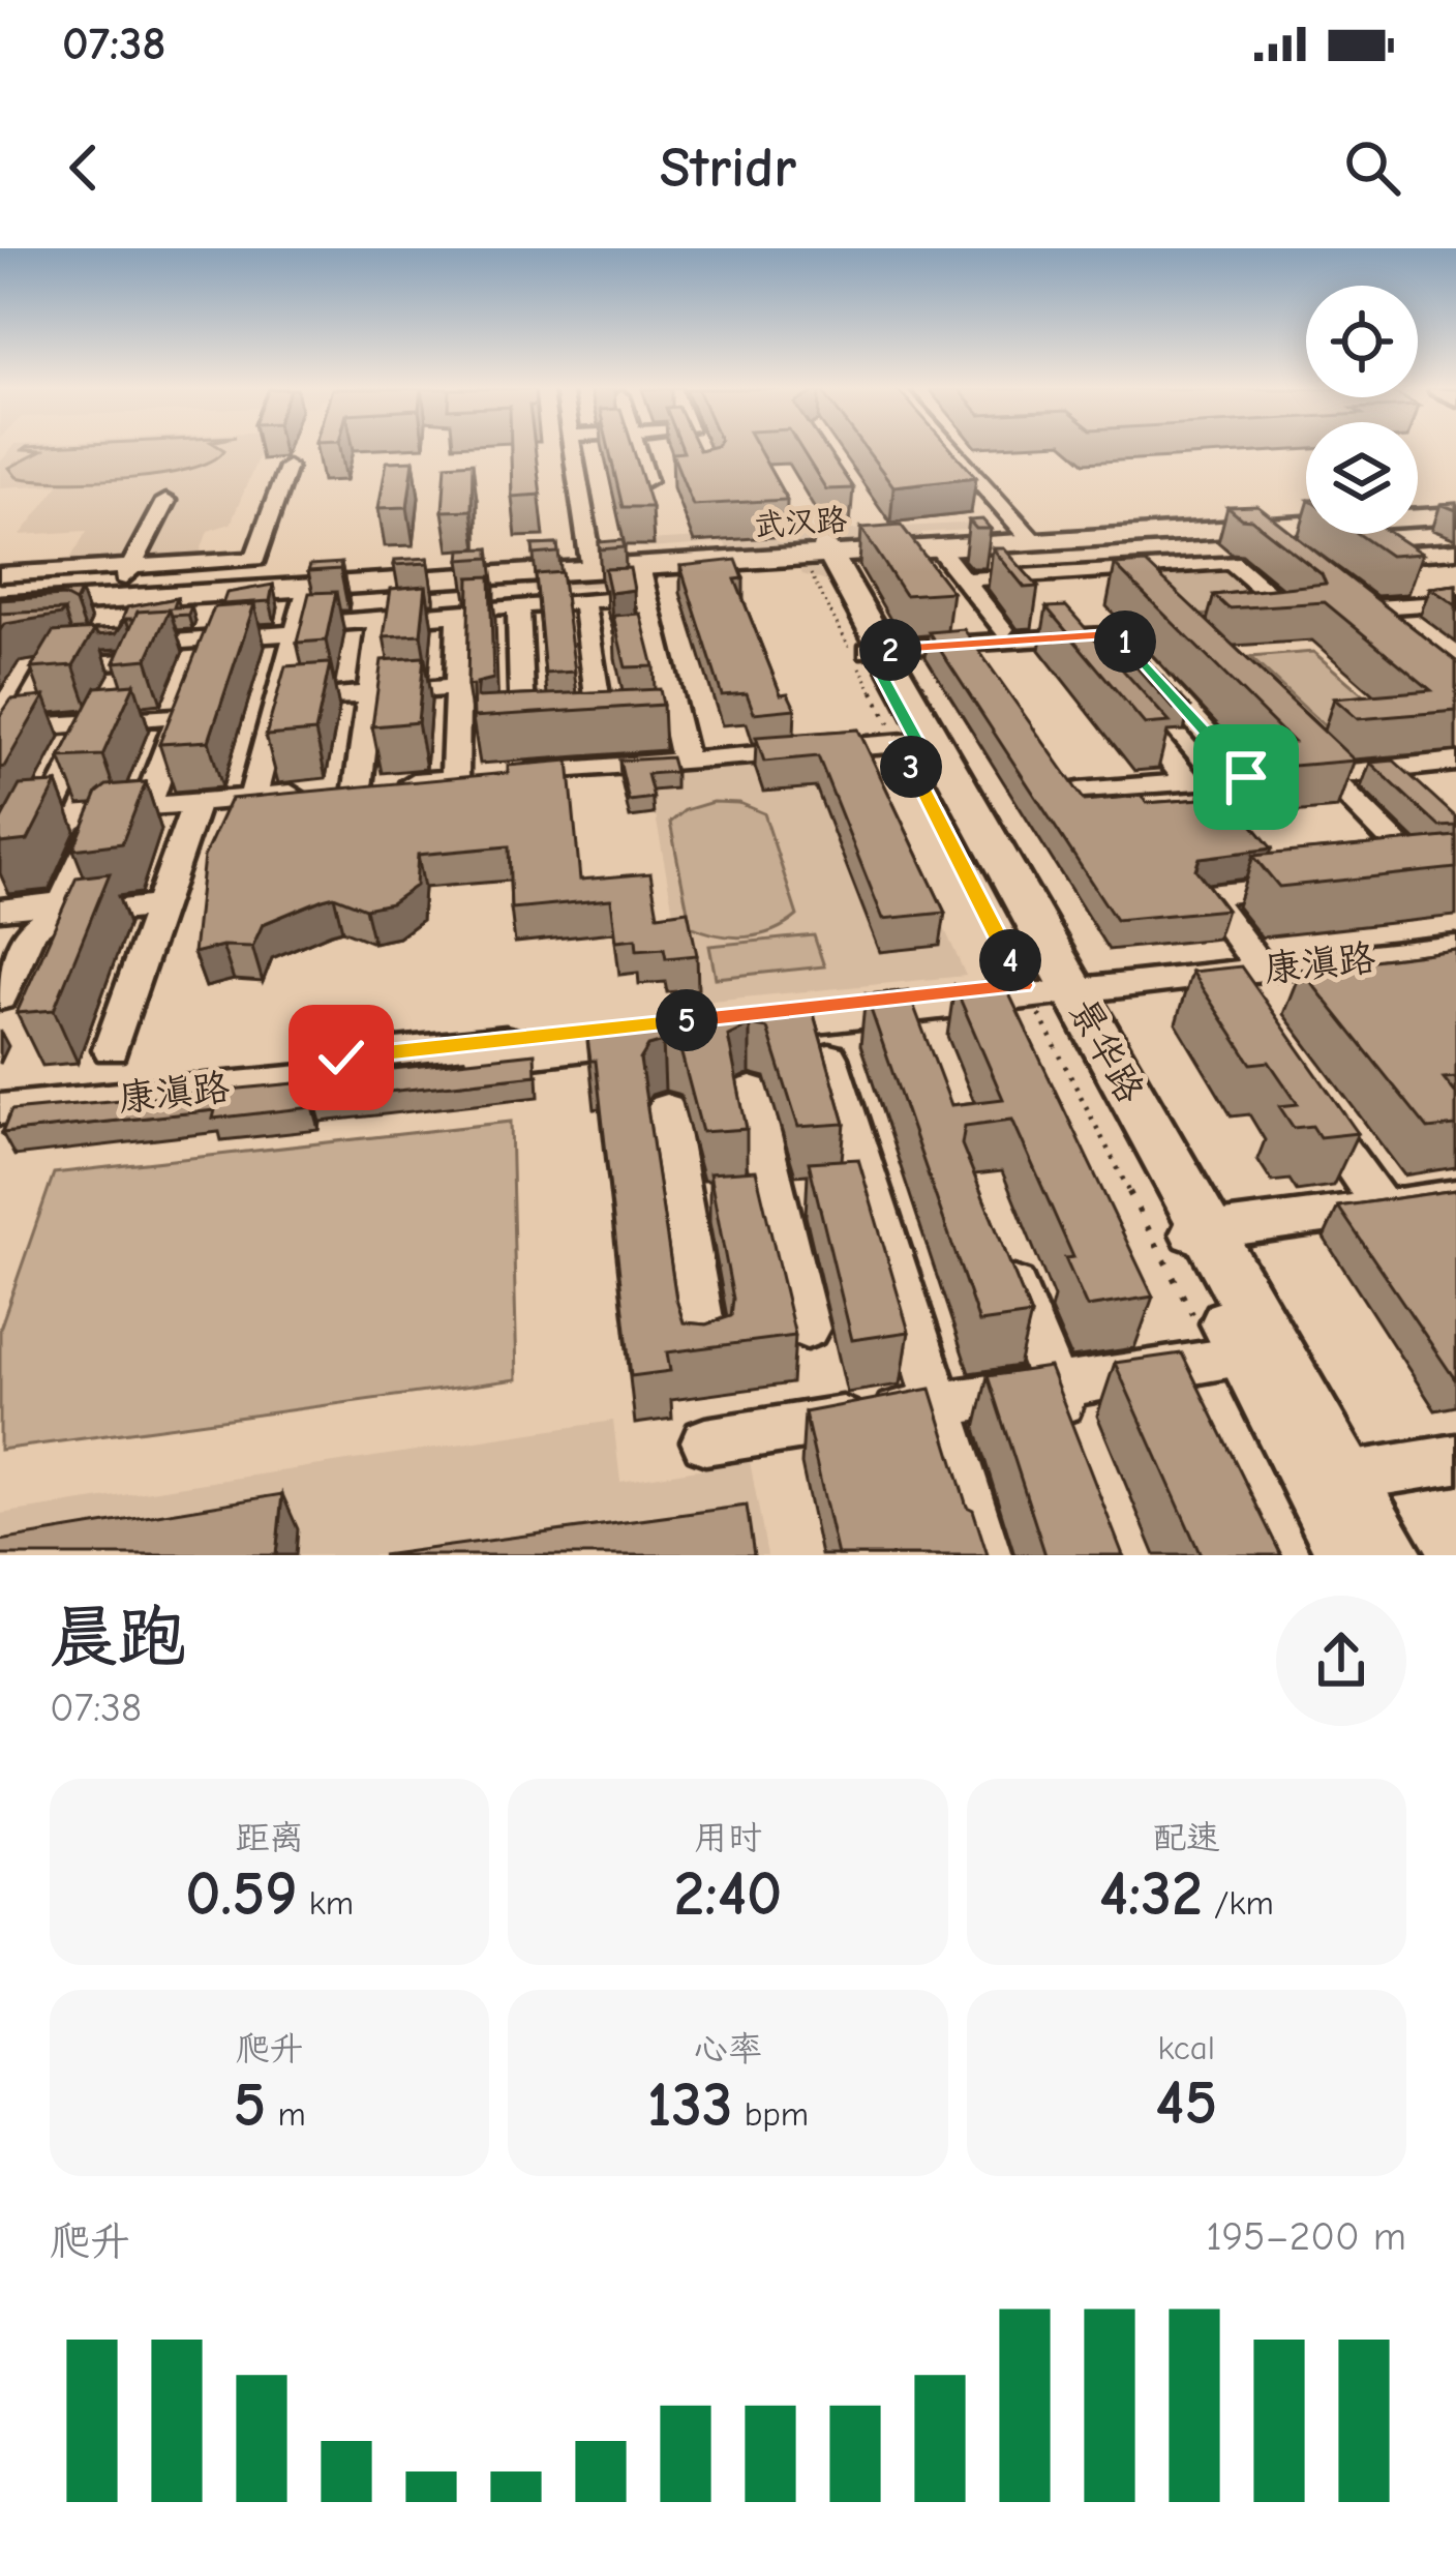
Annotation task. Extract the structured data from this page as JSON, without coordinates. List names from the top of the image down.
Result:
{
  "streets": {
    "main road": ["武汉路", "景华路"],
    "street": ["康滇路"]
  },
  "crossings": [
    ["武汉路", "景华路"],
    ["康滇路", "景华路"]
  ],
  "page": {
    "status": "07:38",
    "header": "Stridr",
    "pins": [
      "1",
      "2",
      "3",
      "4",
      "5"
    ],
    "heading": ["晨跑", "07:38"],
    "stats": [
      ["距离", "0.59 km"],
      ["用时", "2:40"],
      ["配速", "4:32 /km"],
      ["爬升", "5 m"],
      ["心率", "133 bpm"],
      ["kcal", "45"]
    ],
    "chart": ["爬升", "195–200 m"]
  }
}
